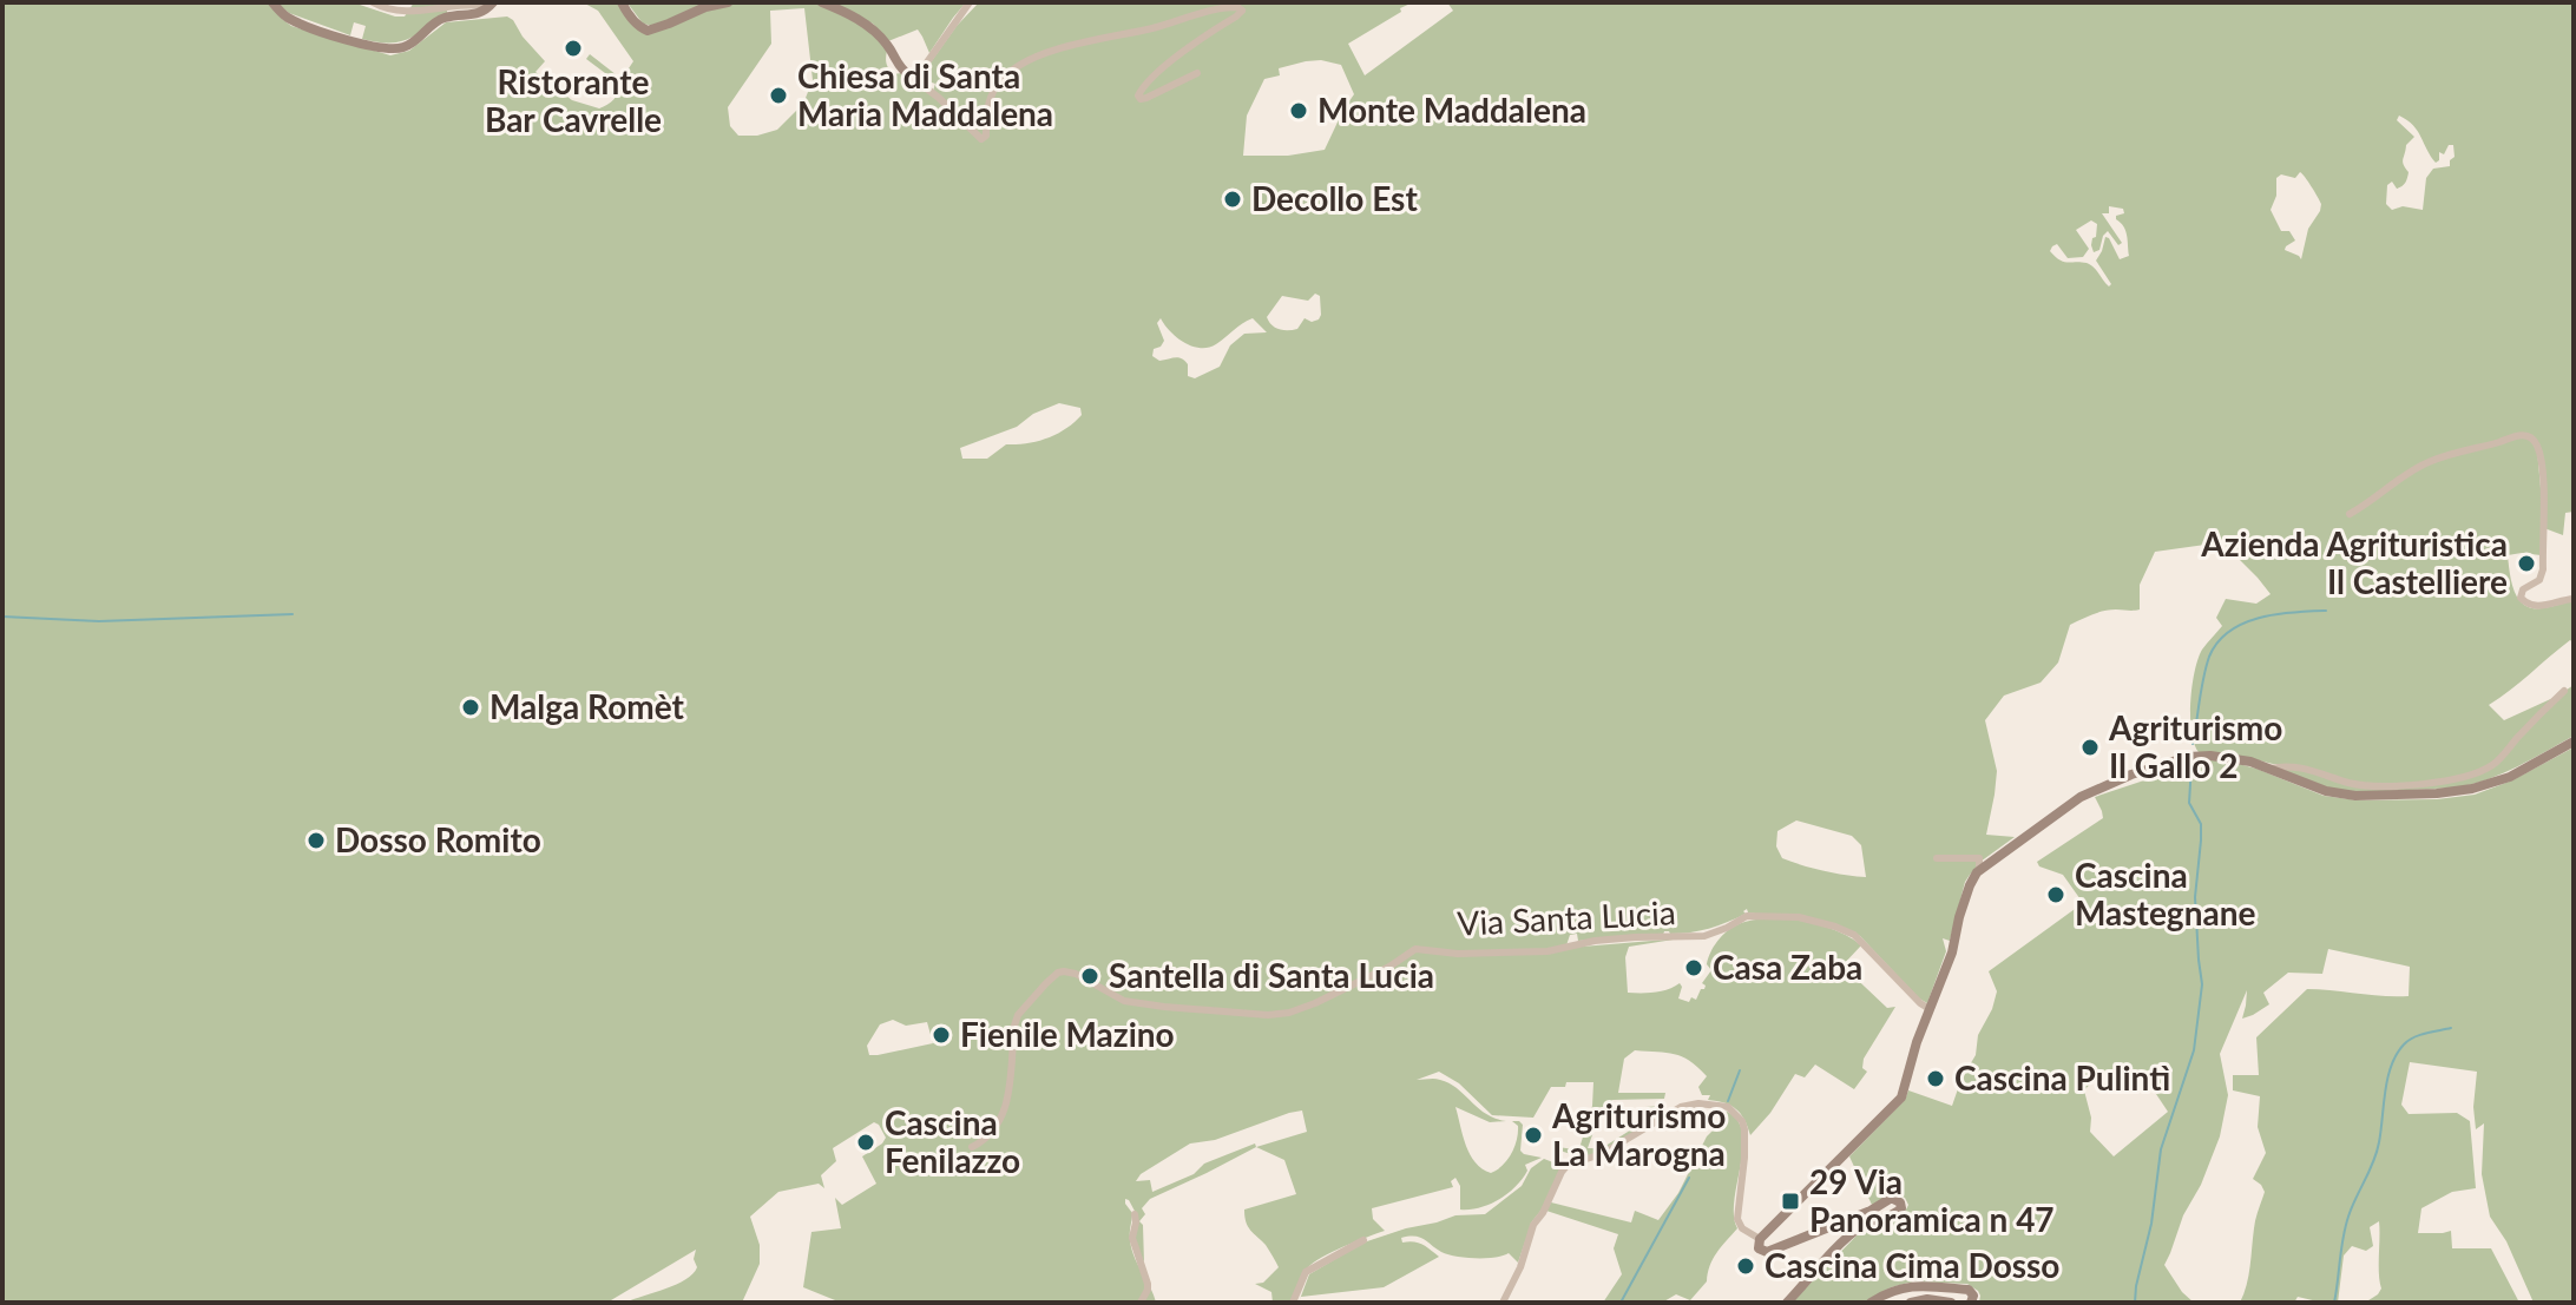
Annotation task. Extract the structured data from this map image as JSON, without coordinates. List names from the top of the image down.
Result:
{
  "streets": {
    "street": ["Via Santa Lucia"]
  },
  "places": {
    "other": [
      "Ristorante Bar Cavrelle",
      "Chiesa di Santa Maria Maddalena",
      "Monte Maddalena",
      "Decollo Est",
      "Azienda Agrituristica Il Castelliere",
      "Malga Romèt",
      "Agriturismo Il Gallo 2",
      "Dosso Romito",
      "Cascina Mastegnane",
      "Casa Zaba",
      "Santella di Santa Lucia",
      "Fienile Mazino",
      "Cascina Pulintì",
      "Agriturismo La Marogna",
      "Cascina Fenilazzo",
      "Cascina Cima Dosso"
    ],
    "transit": ["29 Via Panoramica n 47"]
  }
}
